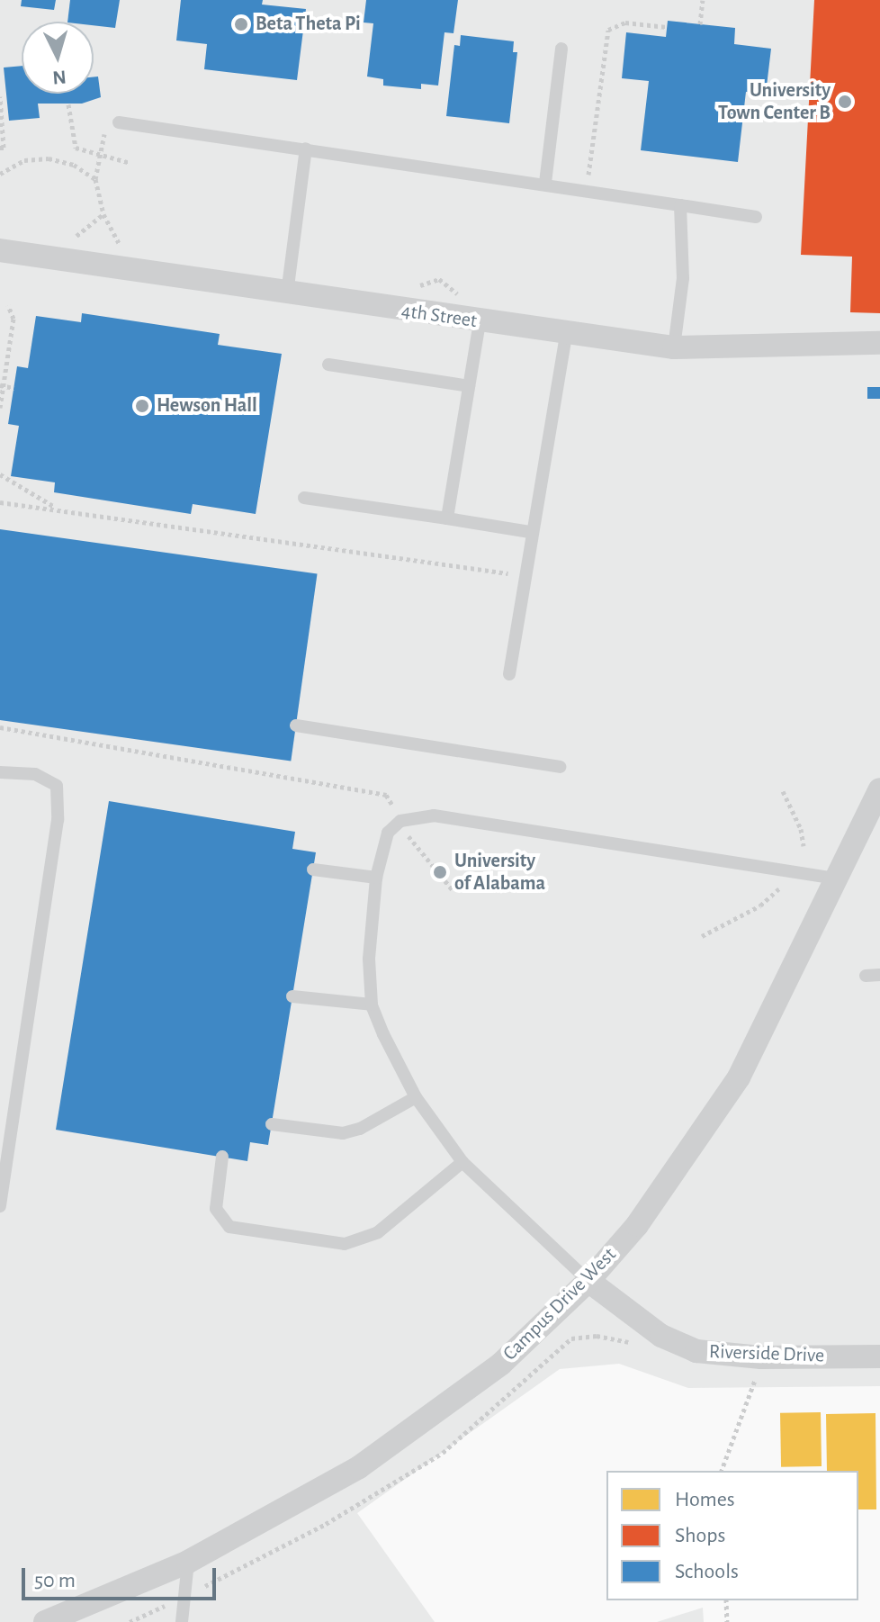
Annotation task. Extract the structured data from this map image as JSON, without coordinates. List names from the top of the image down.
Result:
{
  "streets": {
    "street": ["4th Street", "Campus Drive West", "Riverside Drive"]
  },
  "crossings": [
    ["Campus Drive West", "Riverside Drive"]
  ],
  "places": [
    "Beta Theta Pi",
    "University Town Center B",
    "Hewson Hall",
    "University of Alabama"
  ],
  "legend": ["Homes", "Shops", "Schools"],
  "scale_bar": "50 m",
  "north": "bottom"
}
